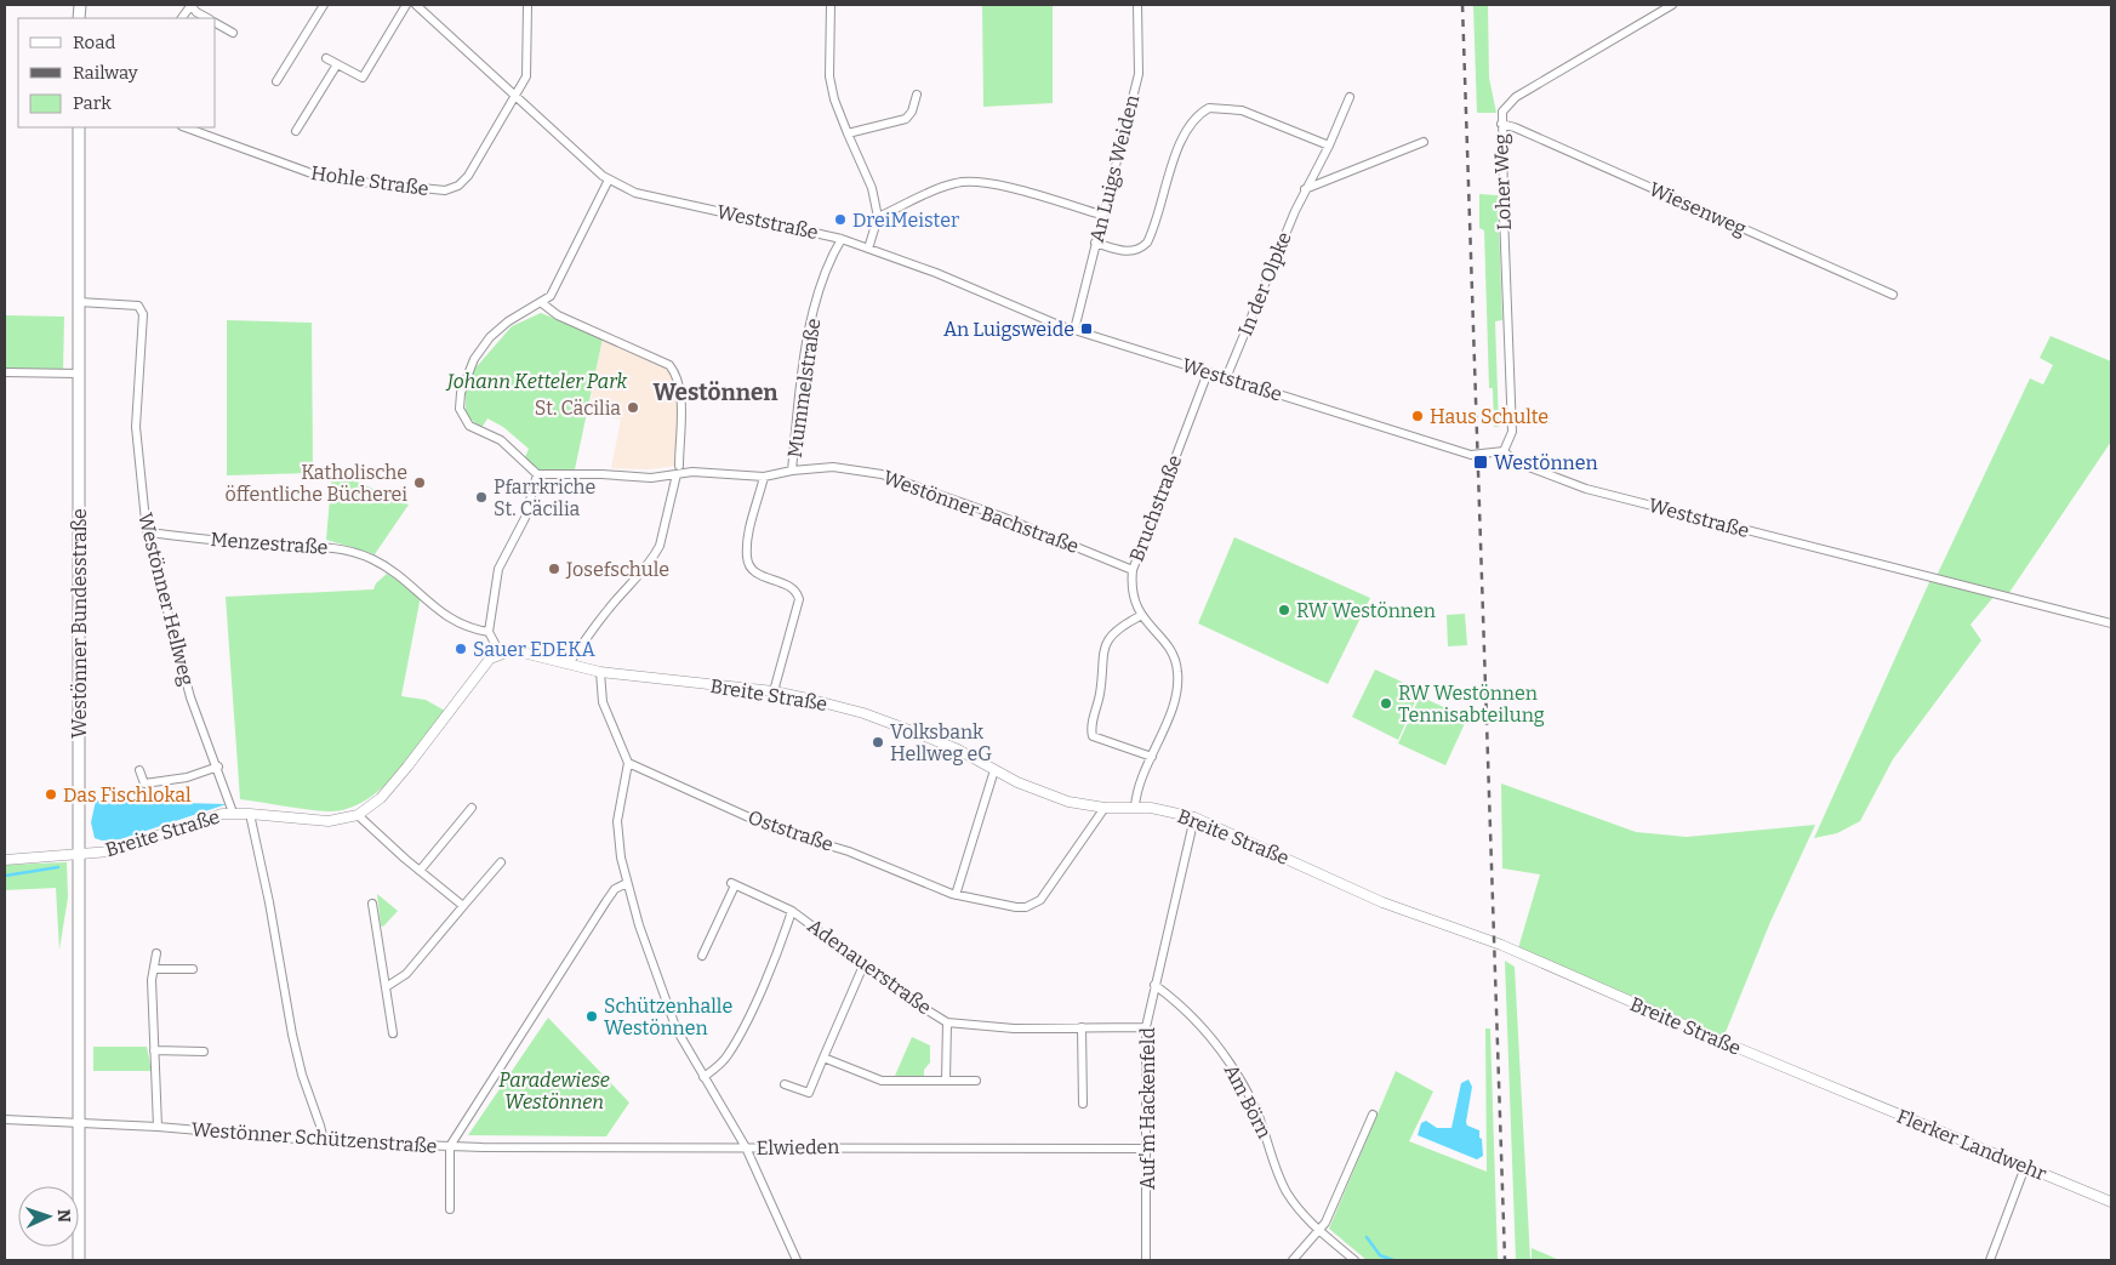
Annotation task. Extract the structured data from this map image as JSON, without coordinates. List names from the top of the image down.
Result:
{
  "streets": {
    "main road": ["Westönner Bundesstraße"],
    "street": [
      "An Luigs Weiden",
      "Hohle Straße",
      "Loher Weg",
      "Wiesenweg",
      "Weststraße",
      "In der Olpke",
      "Mummelstraße",
      "Bruchstraße",
      "Westönner Bachstraße",
      "Menzestraße",
      "Westönner Hellweg",
      "Breite Straße",
      "Oststraße",
      "Adenauerstraße",
      "Am Börn",
      "Auf'm Hackenfeld",
      "Westönner Schützenstraße",
      "Flerker Landwehr",
      "Elwieden"
    ]
  },
  "crossings": [
    ["An Luigs Weiden", "Weststraße"],
    ["Hohle Straße", "Weststraße"],
    ["Loher Weg", "Wiesenweg"],
    ["Loher Weg", "Weststraße"],
    ["Weststraße", "In der Olpke"],
    ["Weststraße", "Mummelstraße"],
    ["Weststraße", "Bruchstraße"],
    ["Mummelstraße", "Westönner Bachstraße"],
    ["Bruchstraße", "Westönner Bachstraße"],
    ["Bruchstraße", "Breite Straße"],
    ["Menzestraße", "Westönner Hellweg"],
    ["Westönner Hellweg", "Westönner Bundesstraße"],
    ["Westönner Hellweg", "Breite Straße"],
    ["Westönner Bundesstraße", "Breite Straße"],
    ["Westönner Bundesstraße", "Westönner Schützenstraße"],
    ["Breite Straße", "Oststraße"],
    ["Breite Straße", "Auf'm Hackenfeld"],
    ["Breite Straße", "Flerker Landwehr"],
    ["Adenauerstraße", "Auf'm Hackenfeld"],
    ["Am Börn", "Auf'm Hackenfeld"],
    ["Auf'm Hackenfeld", "Elwieden"],
    ["Westönner Schützenstraße", "Elwieden"]
  ],
  "districts": ["Westönnen"],
  "parks": ["Johann Ketteler Park", "Paradewiese Westönnen"],
  "places": {
    "other": [
      "DreiMeister",
      "St. Cäcilia",
      "Haus Schulte",
      "Katholische öffentliche Bücherei",
      "Pfarrkriche St. Cäcilia",
      "Josefschule",
      "RW Westönnen",
      "Sauer EDEKA",
      "RW Westönnen Tennisabteilung",
      "Volksbank Hellweg eG",
      "Das Fischlokal",
      "Schützenhalle Westönnen"
    ],
    "transit": ["An Luigsweide", "Westönnen"]
  },
  "legend": ["Road", "Railway", "Park"],
  "north": "right"
}
